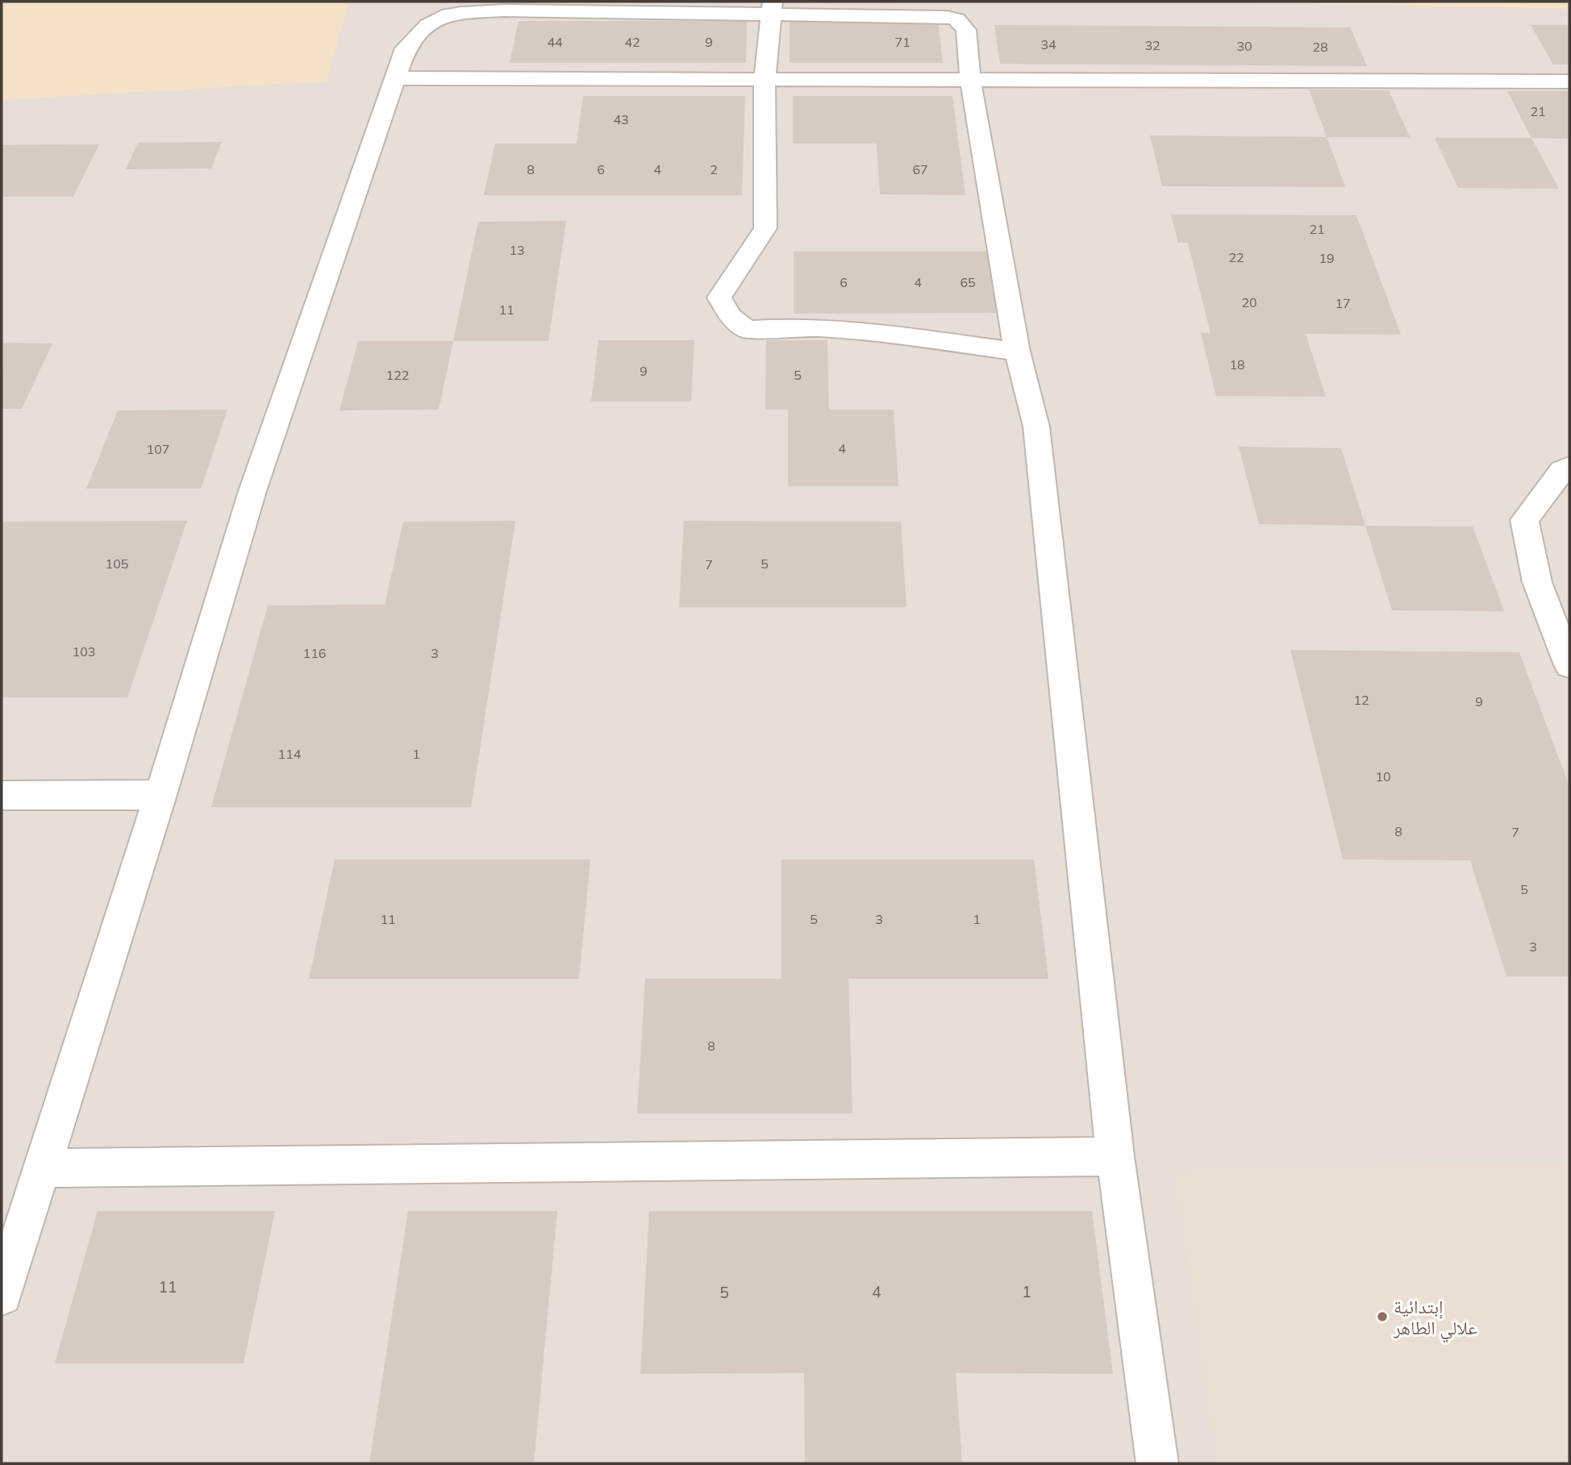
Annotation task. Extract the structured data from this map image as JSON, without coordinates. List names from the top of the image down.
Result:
{
  "places": ["إبتدائية علالي الطاهر"],
  "house_numbers": [
    "44",
    "42",
    "9",
    "71",
    "34",
    "32",
    "30",
    "28",
    "21",
    "43",
    "8",
    "6",
    "4",
    "2",
    "67",
    "21",
    "13",
    "22",
    "19",
    "6",
    "4",
    "65",
    "20",
    "17",
    "11",
    "18",
    "9",
    "122",
    "5",
    "4",
    "107",
    "105",
    "5",
    "7",
    "103",
    "116",
    "3",
    "12",
    "9",
    "114",
    "1",
    "10",
    "8",
    "7",
    "5",
    "11",
    "5",
    "3",
    "1",
    "3",
    "8",
    "11",
    "4",
    "1",
    "5"
  ]
}
